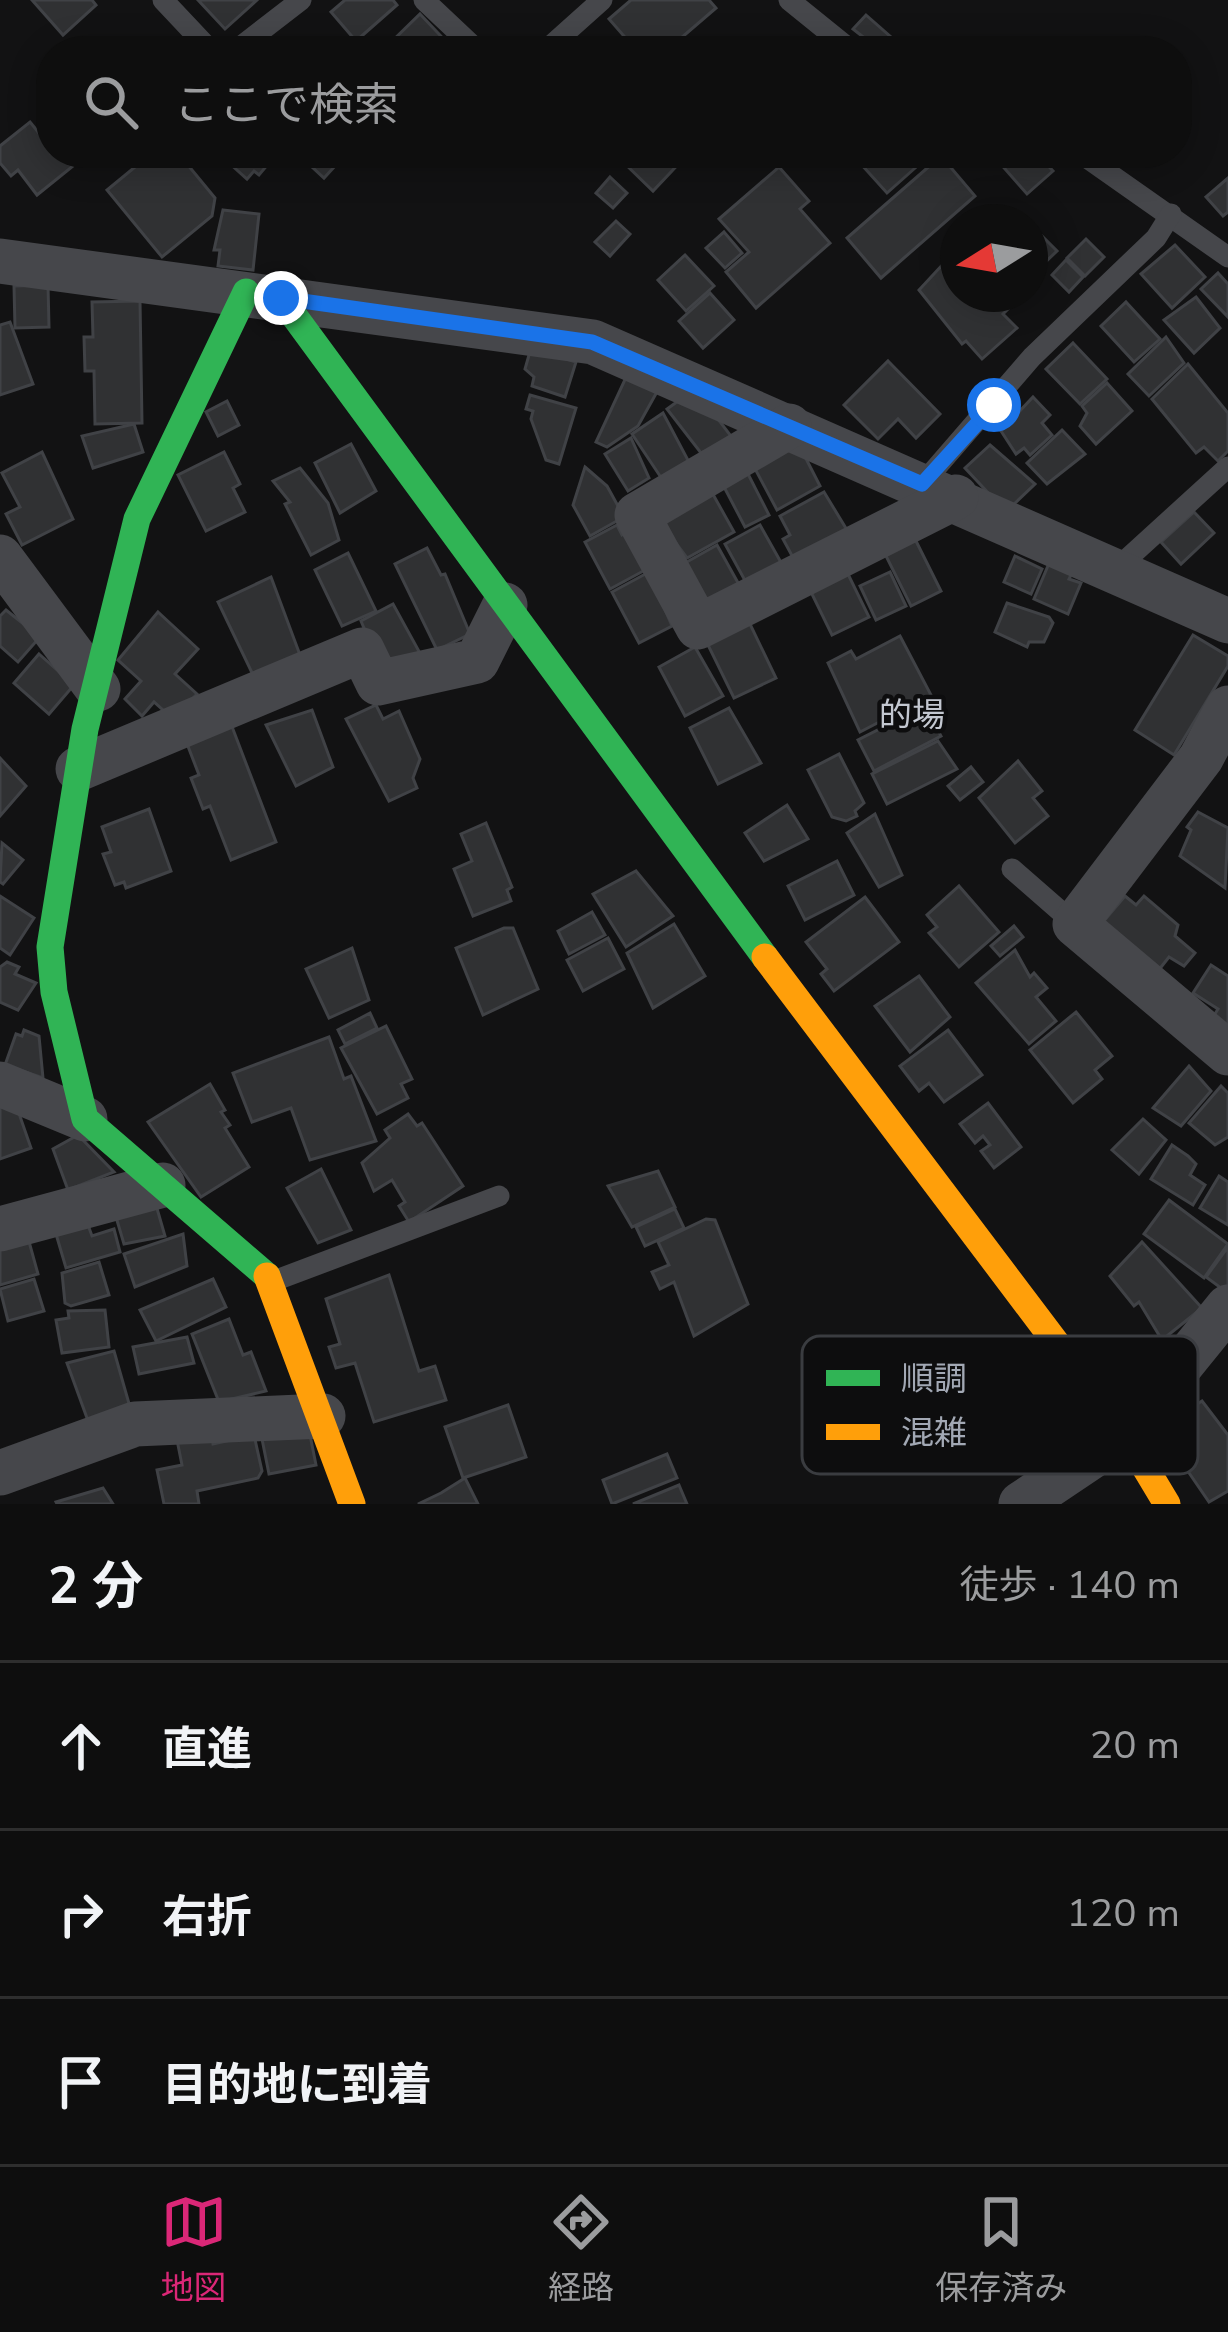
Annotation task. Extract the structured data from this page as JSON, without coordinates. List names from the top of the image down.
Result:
{
  "districts": ["的場"],
  "legend": ["順調", "混雑"],
  "north": "left",
  "page": {
    "search": "ここで検索",
    "heading": ["2 分", "徒歩 · 140 m"],
    "list": [
      ["直進", "20 m"],
      ["右折", "120 m"],
      "目的地に到着"
    ],
    "nav": ["地図", "経路", "保存済み"]
  }
}
